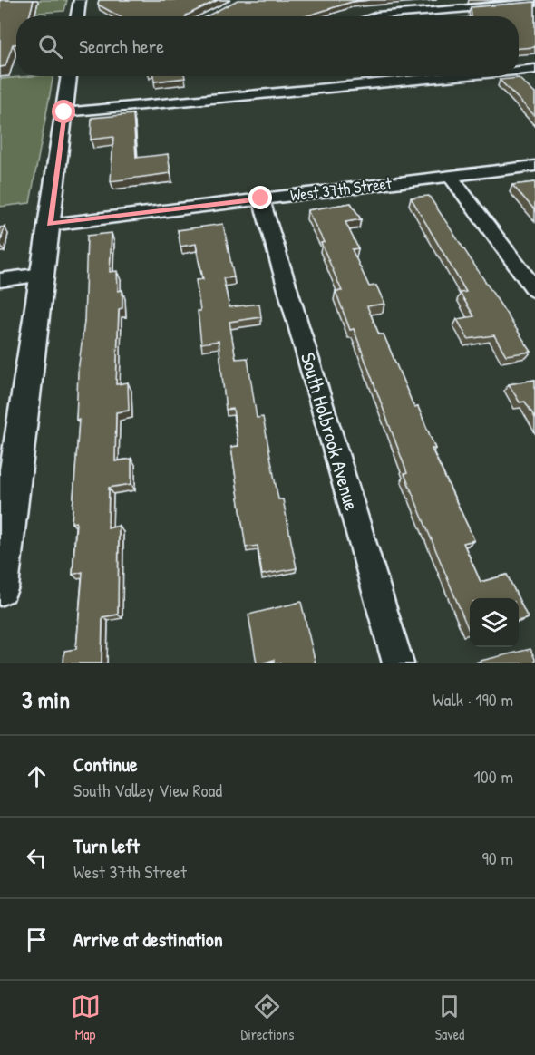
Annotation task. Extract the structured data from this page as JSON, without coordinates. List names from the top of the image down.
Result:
{
  "streets": {
    "street": ["West 37th Street", "South Holbrook Avenue"]
  },
  "crossings": [
    ["West 37th Street", "South Holbrook Avenue"]
  ],
  "page": {
    "search": "Search here",
    "heading": ["3 min", "Walk · 190 m"],
    "list": [
      ["Continue", "South Valley View Road", "100 m"],
      ["Turn left", "West 37th Street", "90 m"],
      "Arrive at destination"
    ],
    "nav": ["Map", "Directions", "Saved"]
  }
}
